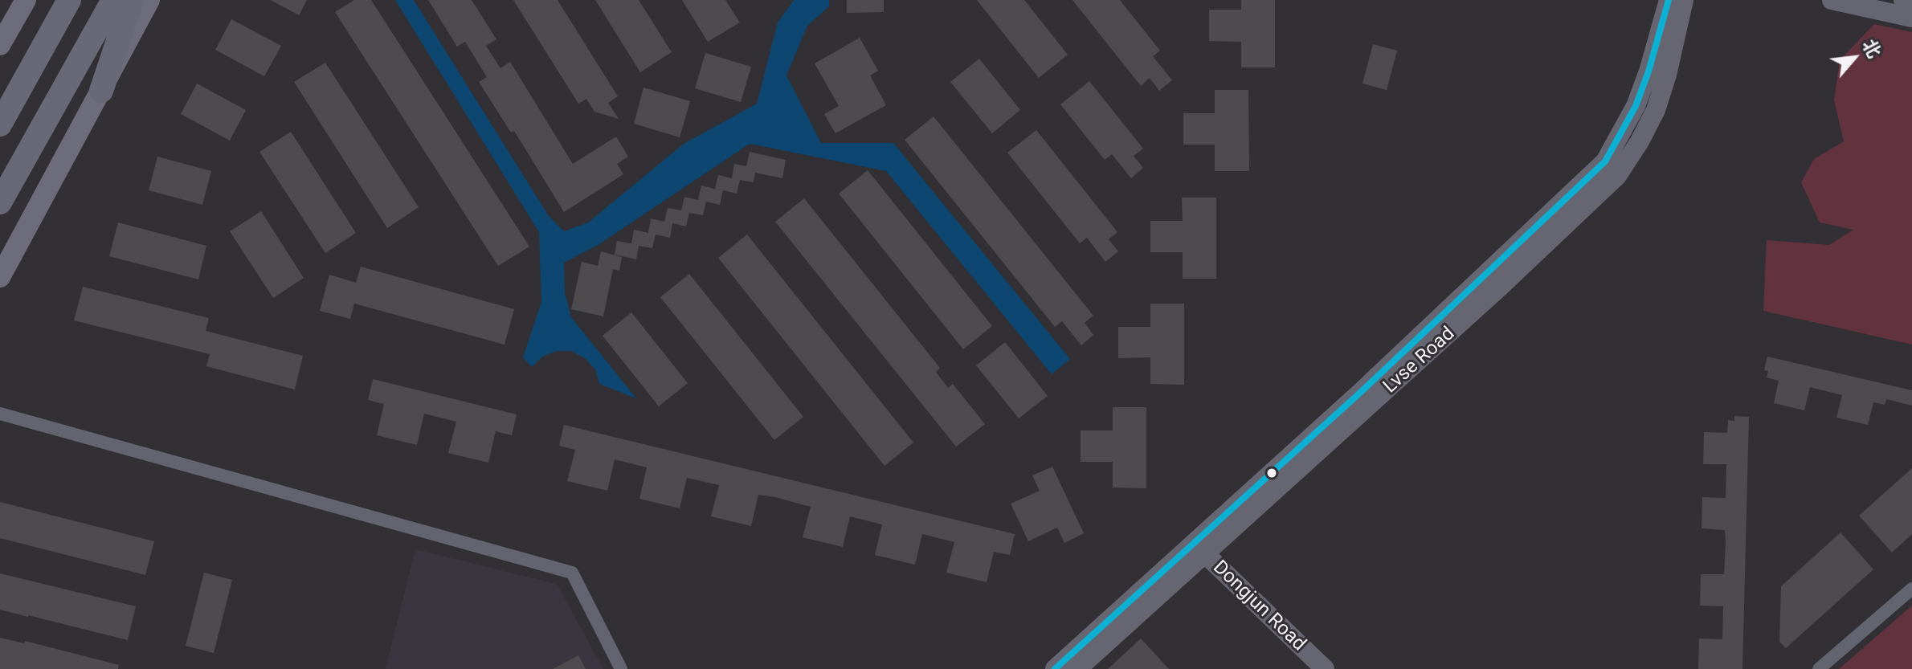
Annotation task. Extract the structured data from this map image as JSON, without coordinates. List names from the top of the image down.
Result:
{
  "streets": {
    "main road": ["Lvse Road", "Dongjun Road"]
  },
  "crossings": [
    ["Lvse Road", "Dongjun Road"]
  ],
  "north": "top right"
}
